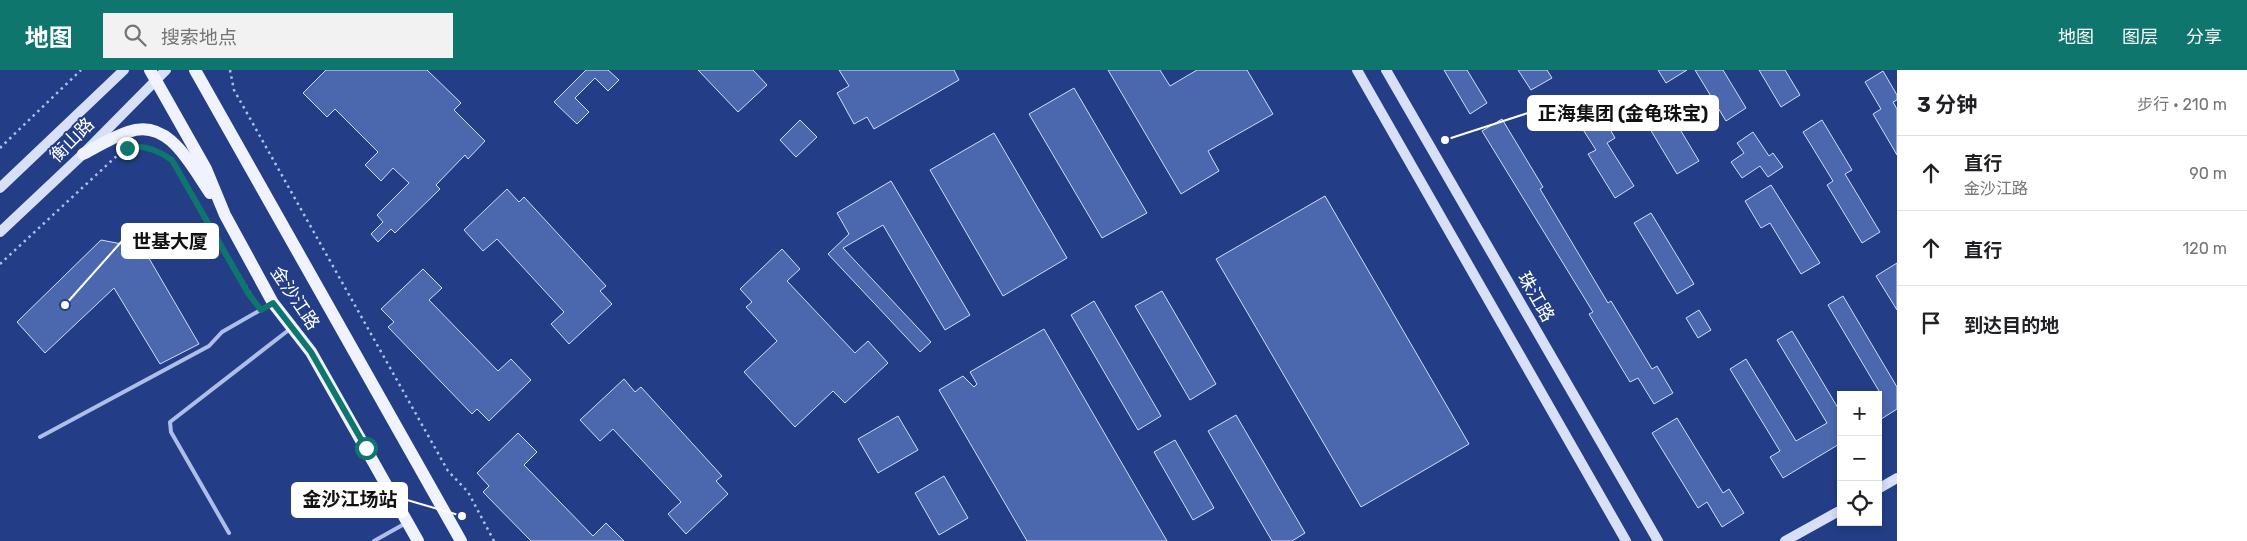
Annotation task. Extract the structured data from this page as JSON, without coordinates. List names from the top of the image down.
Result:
{
  "streets": {
    "main road": ["衡山路", "珠江路", "金沙江路"]
  },
  "crossings": [
    ["衡山路", "金沙江路"]
  ],
  "places": ["正海集团 (金龟珠宝)", "世基大厦", "金沙江场站"],
  "page": {
    "header": "地图",
    "search": "搜索地点",
    "nav": ["地图", "图层", "分享"],
    "heading": ["3 分钟", "步行 · 210 m"],
    "list": [
      ["直行", "金沙江路", "90 m"],
      ["直行", "120 m"],
      "到达目的地"
    ],
    "map_buttons": ["+", "−"]
  }
}
